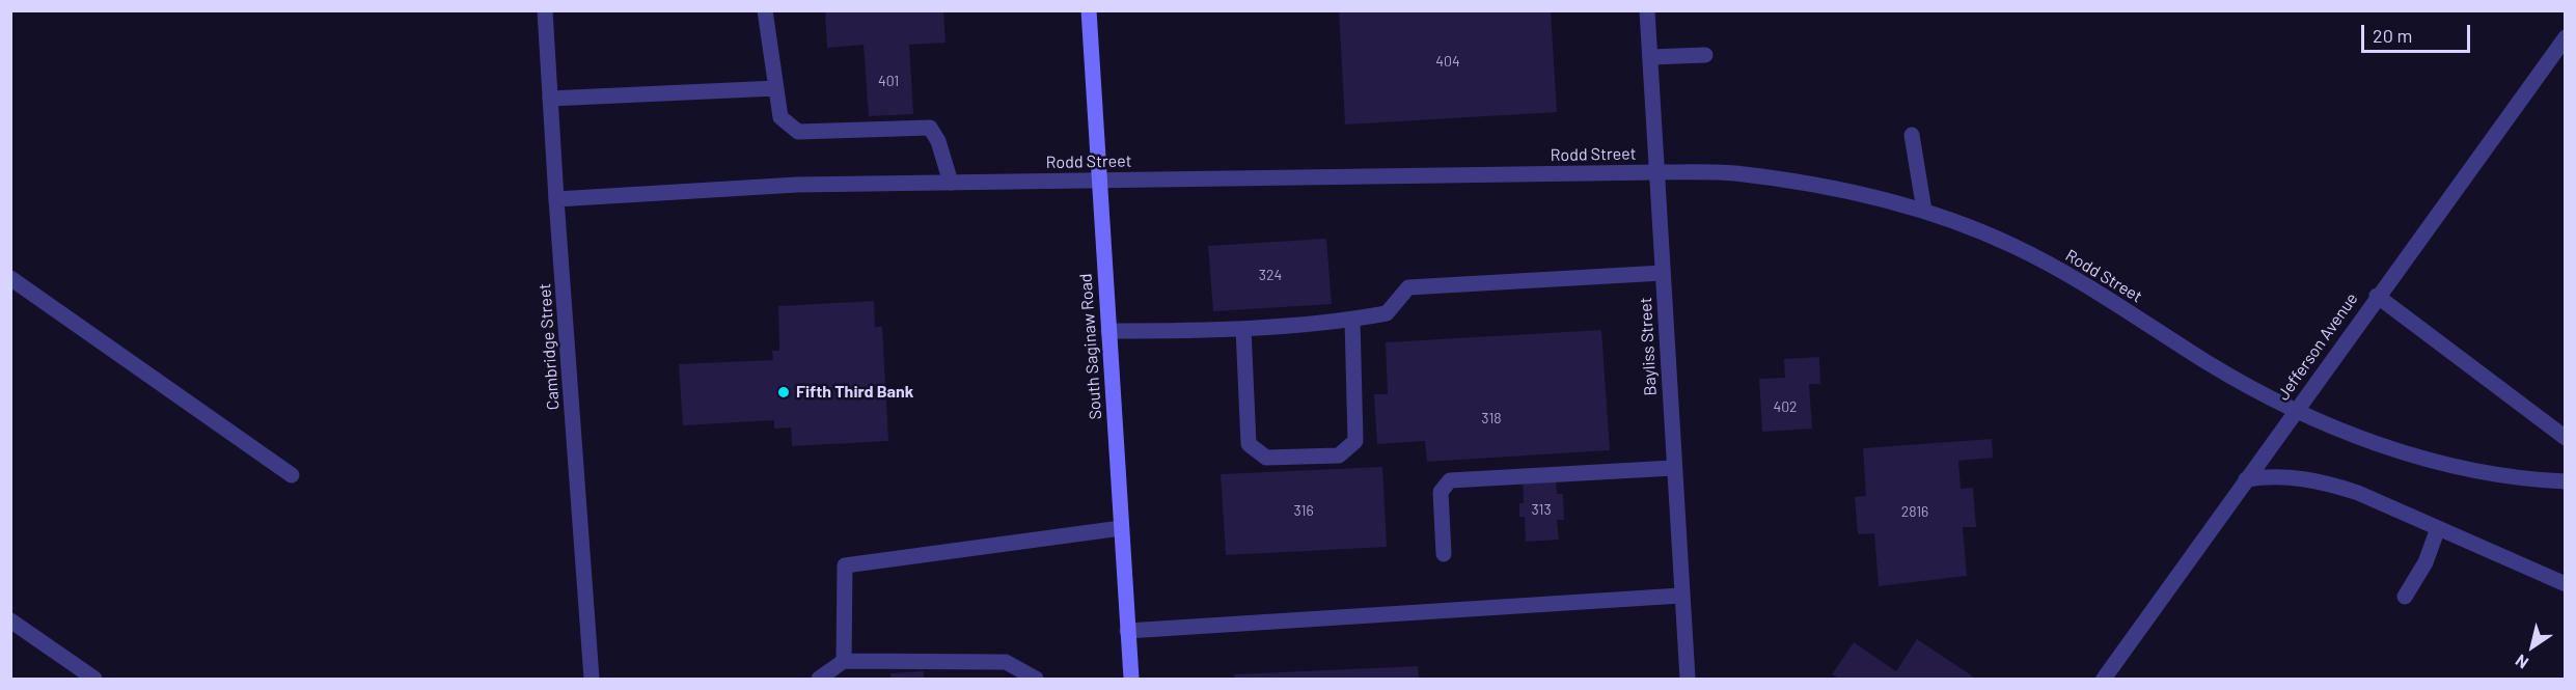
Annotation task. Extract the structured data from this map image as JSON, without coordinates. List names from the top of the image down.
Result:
{
  "streets": {
    "main road": ["South Saginaw Road"],
    "street": [
      "Rodd Street",
      "Cambridge Street",
      "Bayliss Street",
      "Jefferson Avenue"
    ]
  },
  "crossings": [
    ["Rodd Street", "Cambridge Street"],
    ["Rodd Street", "South Saginaw Road"],
    ["Rodd Street", "Bayliss Street"],
    ["Rodd Street", "Jefferson Avenue"]
  ],
  "places": ["Fifth Third Bank"],
  "house_numbers": [
    "404",
    "401",
    "324",
    "402",
    "318",
    "313",
    "316",
    "2816"
  ],
  "scale_bar": "20 m",
  "north": "bottom left"
}
